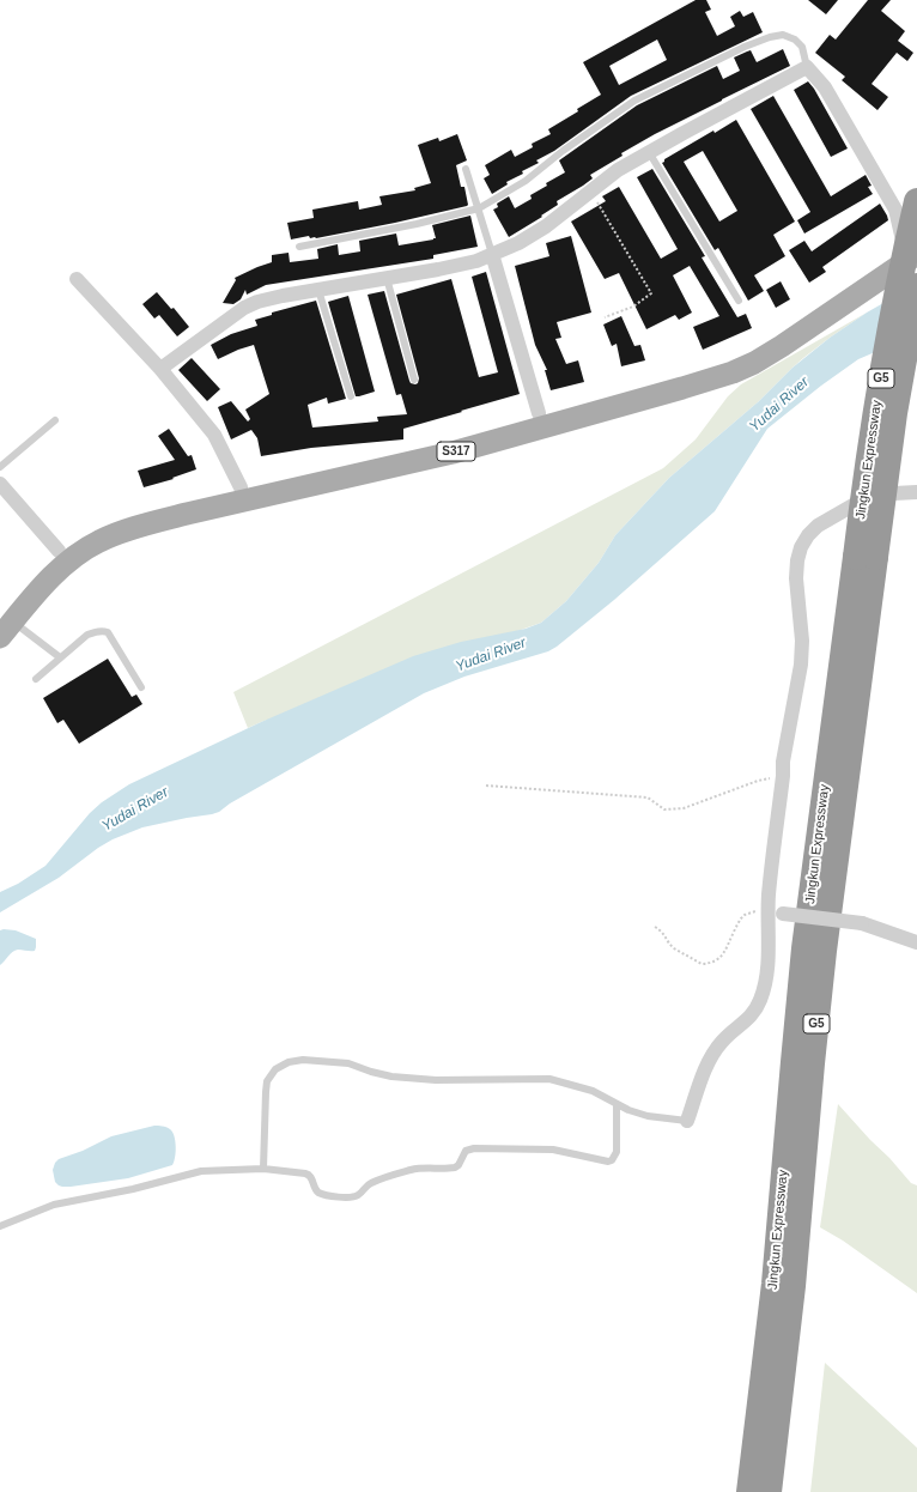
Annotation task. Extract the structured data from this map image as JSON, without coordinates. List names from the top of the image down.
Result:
{
  "streets": {
    "highway": ["G5", "Jingkun Expressway"],
    "main road": ["S317"]
  },
  "water": ["Yudai River"]
}
